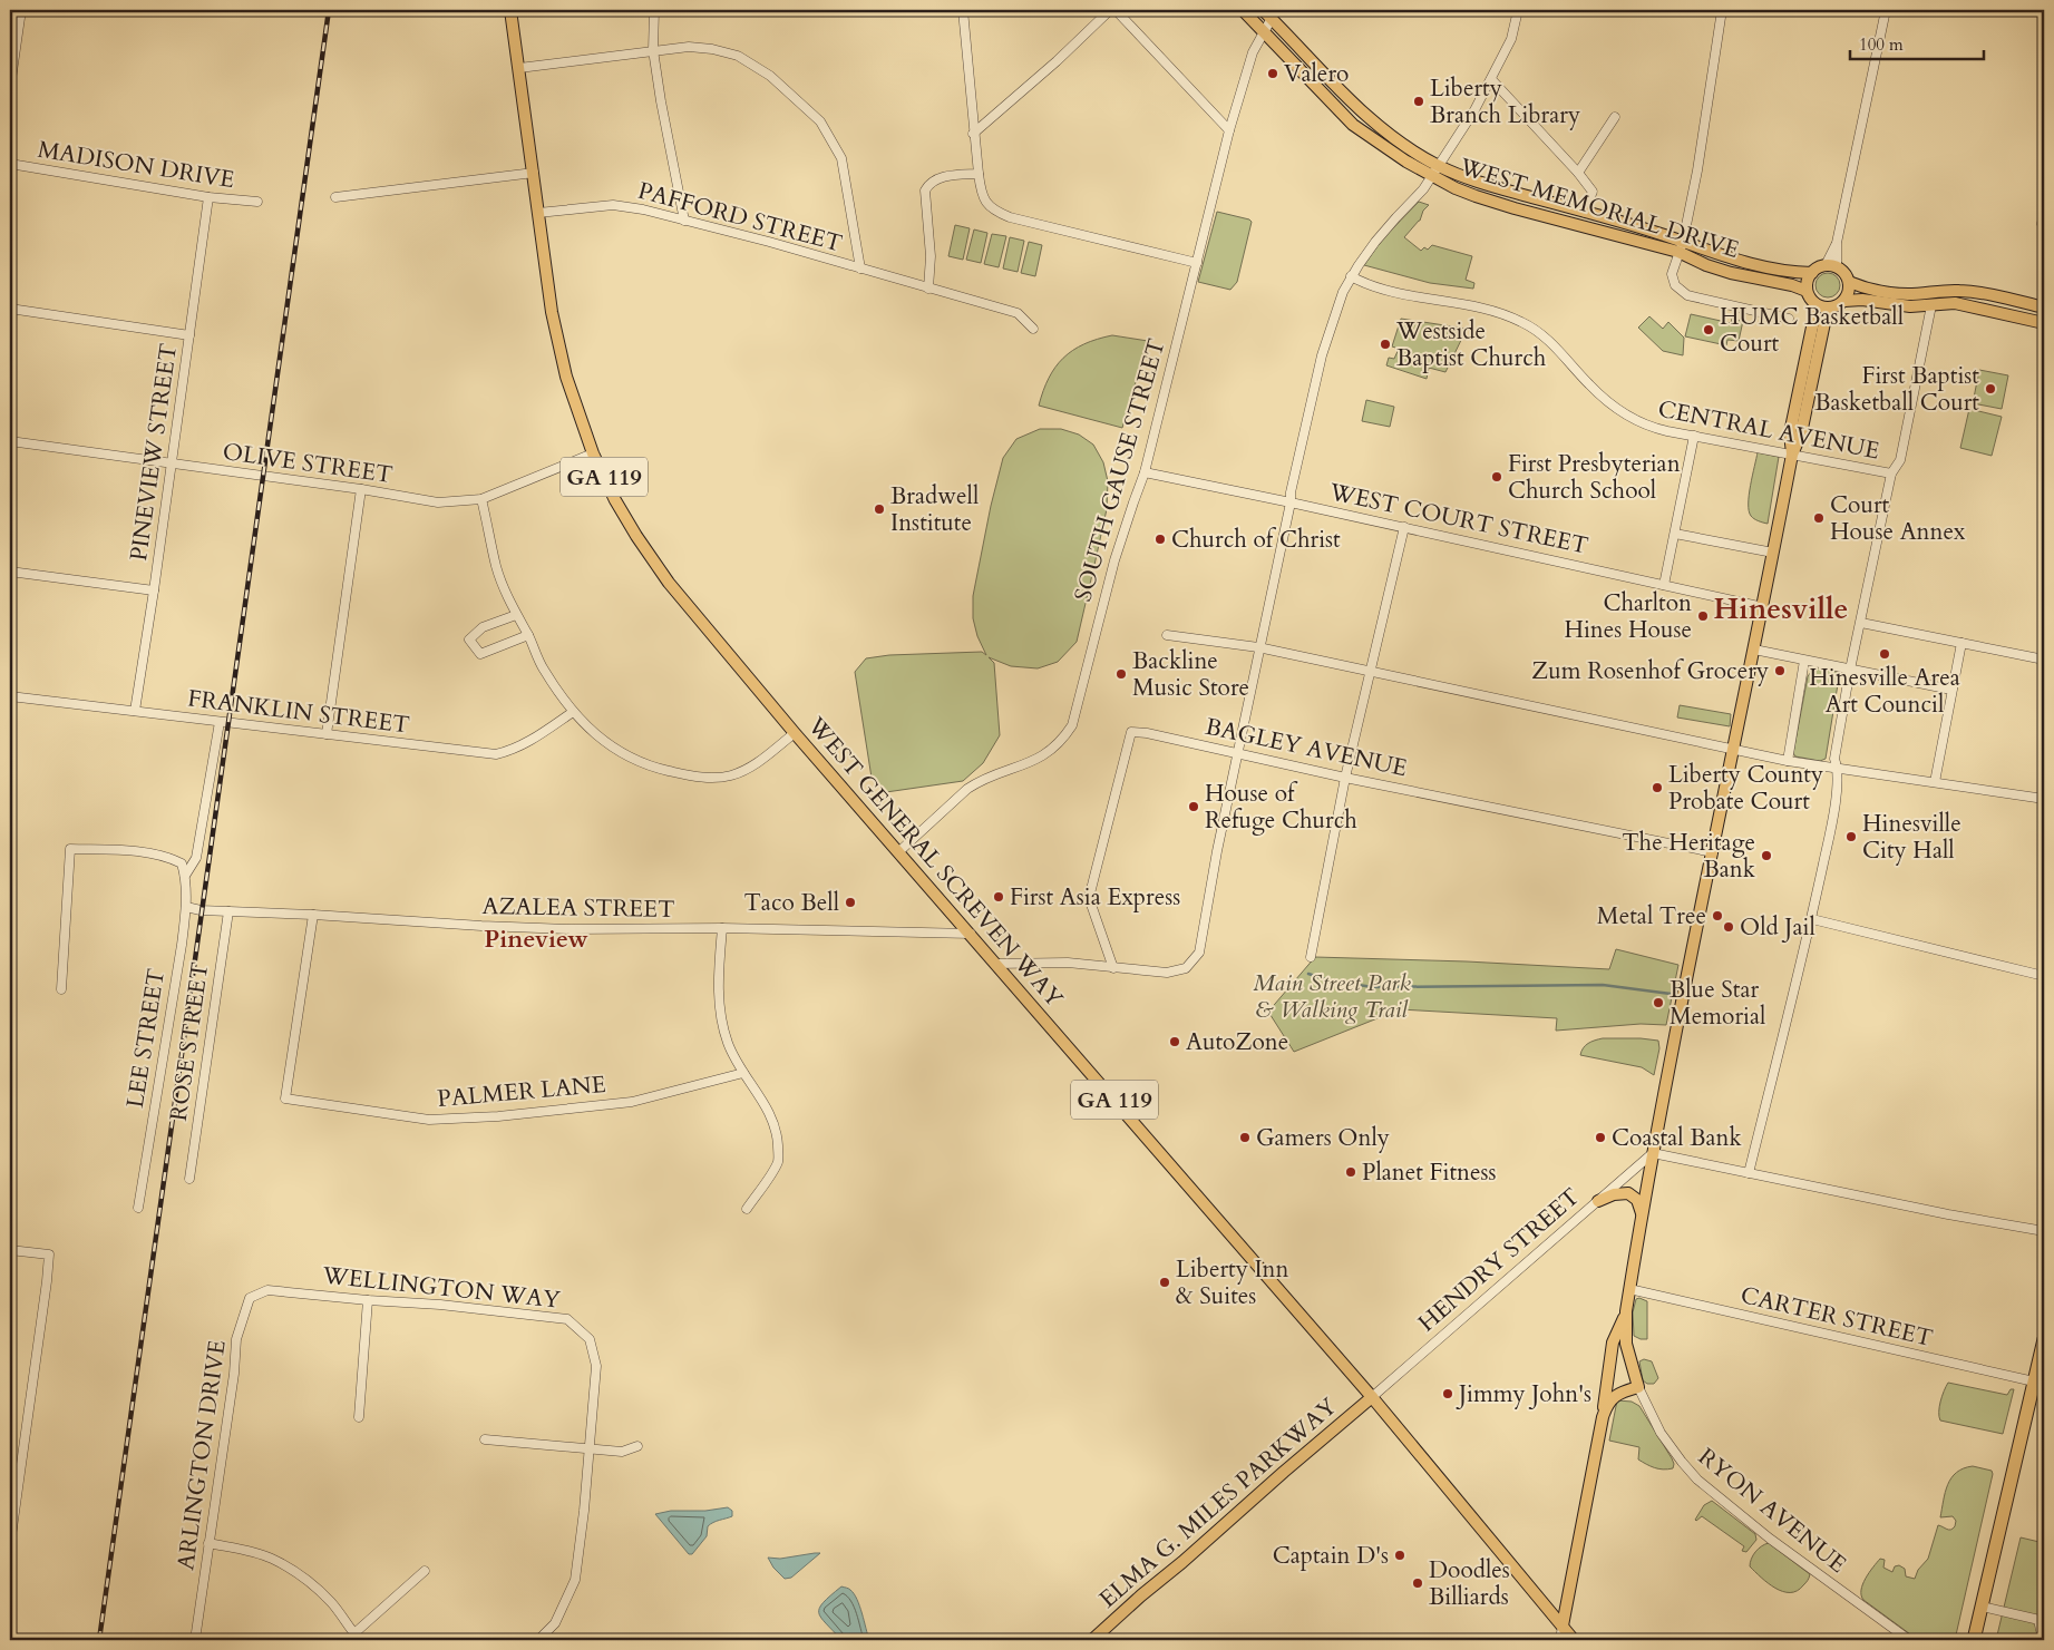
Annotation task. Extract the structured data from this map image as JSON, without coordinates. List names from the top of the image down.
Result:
{
  "streets": {
    "main road": [
      "WEST MEMORIAL DRIVE",
      "GA 119",
      "WEST GENERAL SCREVEN WAY",
      "ELMA G. MILES PARKWAY"
    ],
    "street": [
      "MADISON DRIVE",
      "PAFFORD STREET",
      "CENTRAL AVENUE",
      "PINEVIEW STREET",
      "OLIVE STREET",
      "SOUTH GAUSE STREET",
      "WEST COURT STREET",
      "FRANKLIN STREET",
      "BAGLEY AVENUE",
      "AZALEA STREET",
      "LEE STREET",
      "ROSE STREET",
      "PALMER LANE",
      "HENDRY STREET",
      "WELLINGTON WAY",
      "CARTER STREET",
      "ARLINGTON DRIVE",
      "RYON AVENUE"
    ]
  },
  "crossings": [
    ["MADISON DRIVE", "PINEVIEW STREET"],
    ["WEST MEMORIAL DRIVE", "SOUTH GAUSE STREET"],
    ["PAFFORD STREET", "WEST GENERAL SCREVEN WAY"],
    ["PINEVIEW STREET", "OLIVE STREET"],
    ["PINEVIEW STREET", "FRANKLIN STREET"],
    ["OLIVE STREET", "WEST GENERAL SCREVEN WAY"],
    ["SOUTH GAUSE STREET", "WEST COURT STREET"],
    ["SOUTH GAUSE STREET", "WEST GENERAL SCREVEN WAY"],
    ["WEST GENERAL SCREVEN WAY", "AZALEA STREET"],
    ["WEST GENERAL SCREVEN WAY", "HENDRY STREET"],
    ["WEST GENERAL SCREVEN WAY", "ELMA G. MILES PARKWAY"],
    ["AZALEA STREET", "LEE STREET"],
    ["AZALEA STREET", "ROSE STREET"],
    ["AZALEA STREET", "PALMER LANE"],
    ["HENDRY STREET", "ELMA G. MILES PARKWAY"],
    ["WELLINGTON WAY", "ARLINGTON DRIVE"]
  ],
  "districts": ["Hinesville", "Pineview"],
  "parks": ["Main Street Park & Walking Trail"],
  "places": [
    "Valero",
    "Liberty Branch Library",
    "HUMC Basketball Court",
    "Westside Baptist Church",
    "First Baptist Basketball Court",
    "First Presbyterian Church School",
    "Bradwell Institute",
    "Court House Annex",
    "Church of Christ",
    "Charlton Hines House",
    "Hinesville Area Art Council",
    "Zum Rosenhof Grocery",
    "Backline Music Store",
    "Liberty County Probate Court",
    "House of Refuge Church",
    "Hinesville City Hall",
    "The Heritage Bank",
    "First Asia Express",
    "Taco Bell",
    "Metal Tree",
    "Old Jail",
    "Blue Star Memorial",
    "AutoZone",
    "Gamers Only",
    "Coastal Bank",
    "Planet Fitness",
    "Liberty Inn & Suites",
    "Jimmy John's",
    "Captain D's",
    "Doodles Billiards"
  ],
  "scale_bar": "100 m"
}
